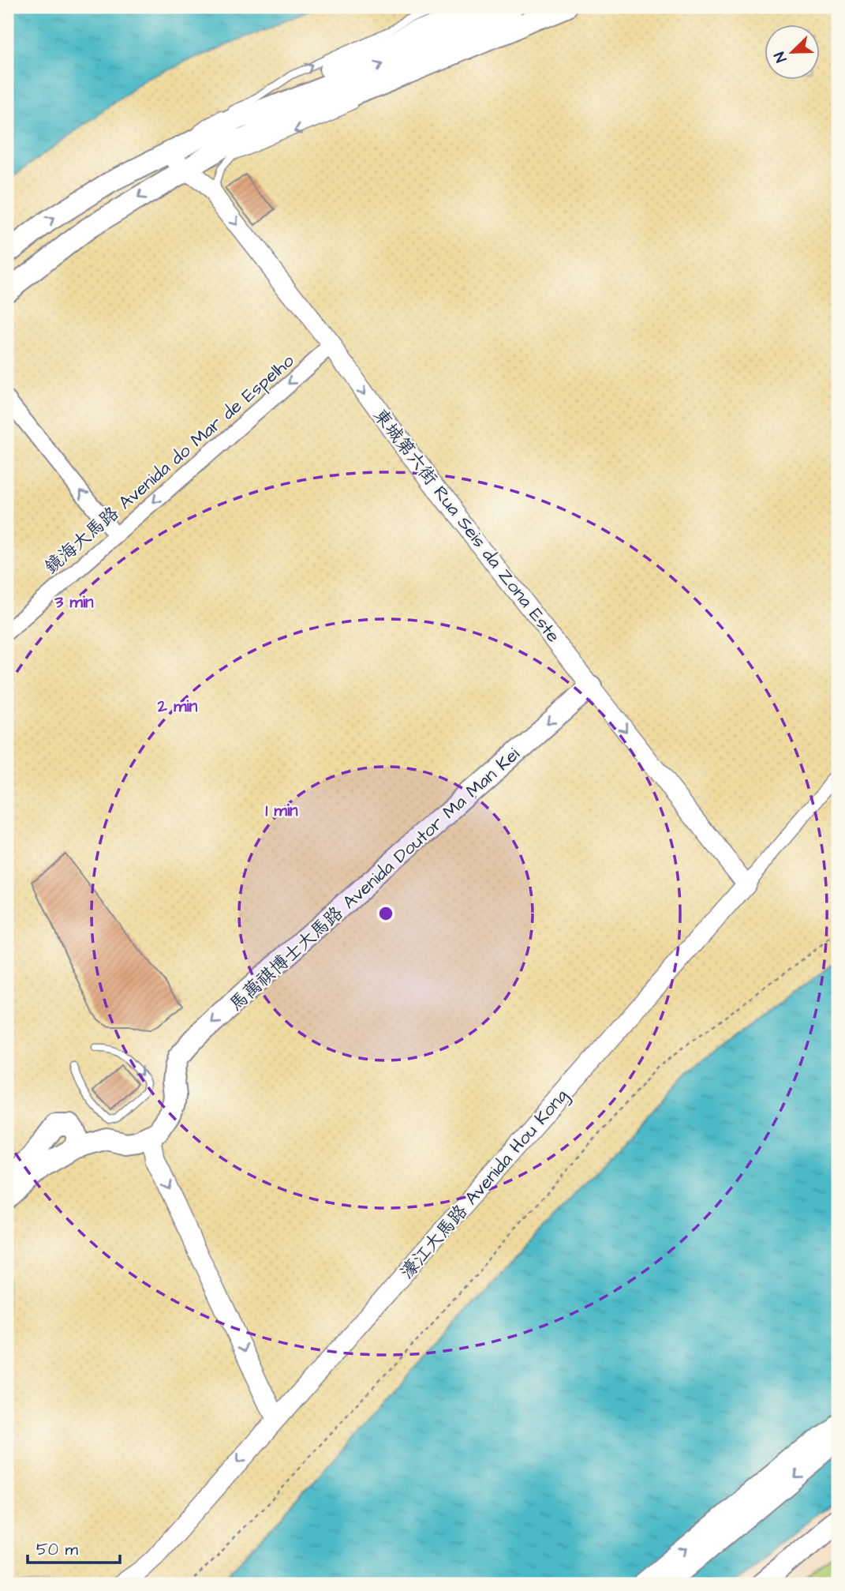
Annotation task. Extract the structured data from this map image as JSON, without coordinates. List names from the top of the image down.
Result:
{
  "streets": {
    "main road": ["東城第六街 Rua Seis da Zona Este", "馬萬祺博士大馬路 Avenida Doutor Ma Man Kei", "濠江大馬路 Avenida Hou Kong"],
    "street": ["鏡海大馬路 Avenida do Mar de Espelho"]
  },
  "crossings": [
    ["鏡海大馬路 Avenida do Mar de Espelho", "東城第六街 Rua Seis da Zona Este"],
    ["東城第六街 Rua Seis da Zona Este", "馬萬祺博士大馬路 Avenida Doutor Ma Man Kei"],
    ["東城第六街 Rua Seis da Zona Este", "濠江大馬路 Avenida Hou Kong"]
  ],
  "one_way": ["鏡海大馬路 Avenida do Mar de Espelho", "東城第六街 Rua Seis da Zona Este", "馬萬祺博士大馬路 Avenida Doutor Ma Man Kei"],
  "scale_bar": "50 m",
  "north": "bottom left",
  "rings": ["3 min", "2 min", "1 min"]
}
